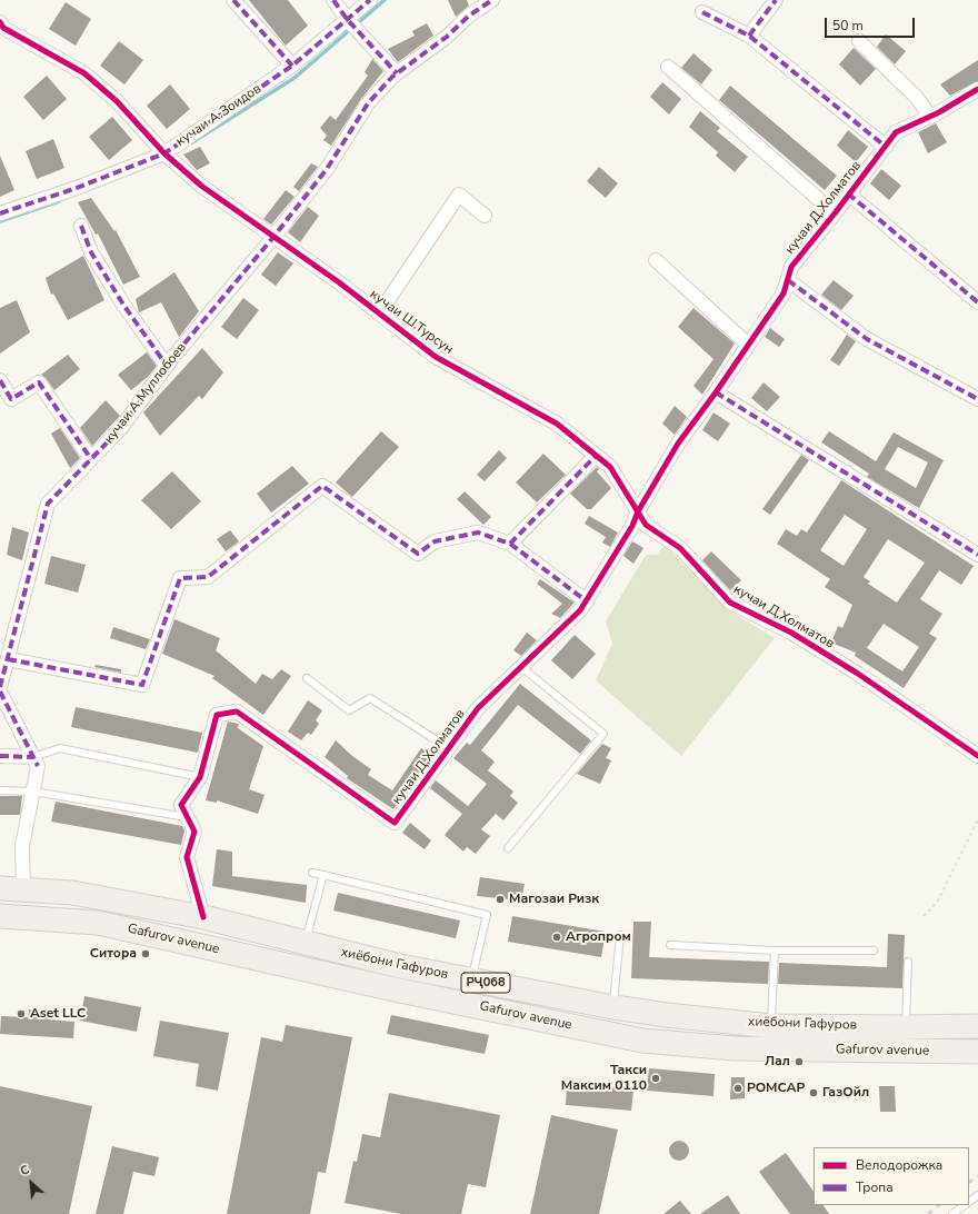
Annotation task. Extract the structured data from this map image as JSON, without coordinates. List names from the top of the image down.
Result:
{
  "streets": {
    "highway": ["Gafurov avenue", "хиёбони Гафуров", "РҶ068"],
    "street": [
      "кучаи А.Зоидов",
      "кучаи Д,Холматов",
      "кучаи Ш.Турсун",
      "кучаи А.Муллобоев"
    ]
  },
  "crossings": [
    ["кучаи А.Зоидов", "кучаи Ш.Турсун"],
    ["кучаи Д,Холматов", "кучаи Ш.Турсун"],
    ["кучаи Ш.Турсун", "кучаи А.Муллобоев"]
  ],
  "places": [
    "Магозаи Ризк",
    "Агропром",
    "Ситора",
    "Aset LLC",
    "Лал",
    "Такси Максим 0110",
    "РОМСАР",
    "ГазОйл"
  ],
  "legend": ["Велодорожка", "Тропа"],
  "scale_bar": "50 m",
  "north": "top left"
}
